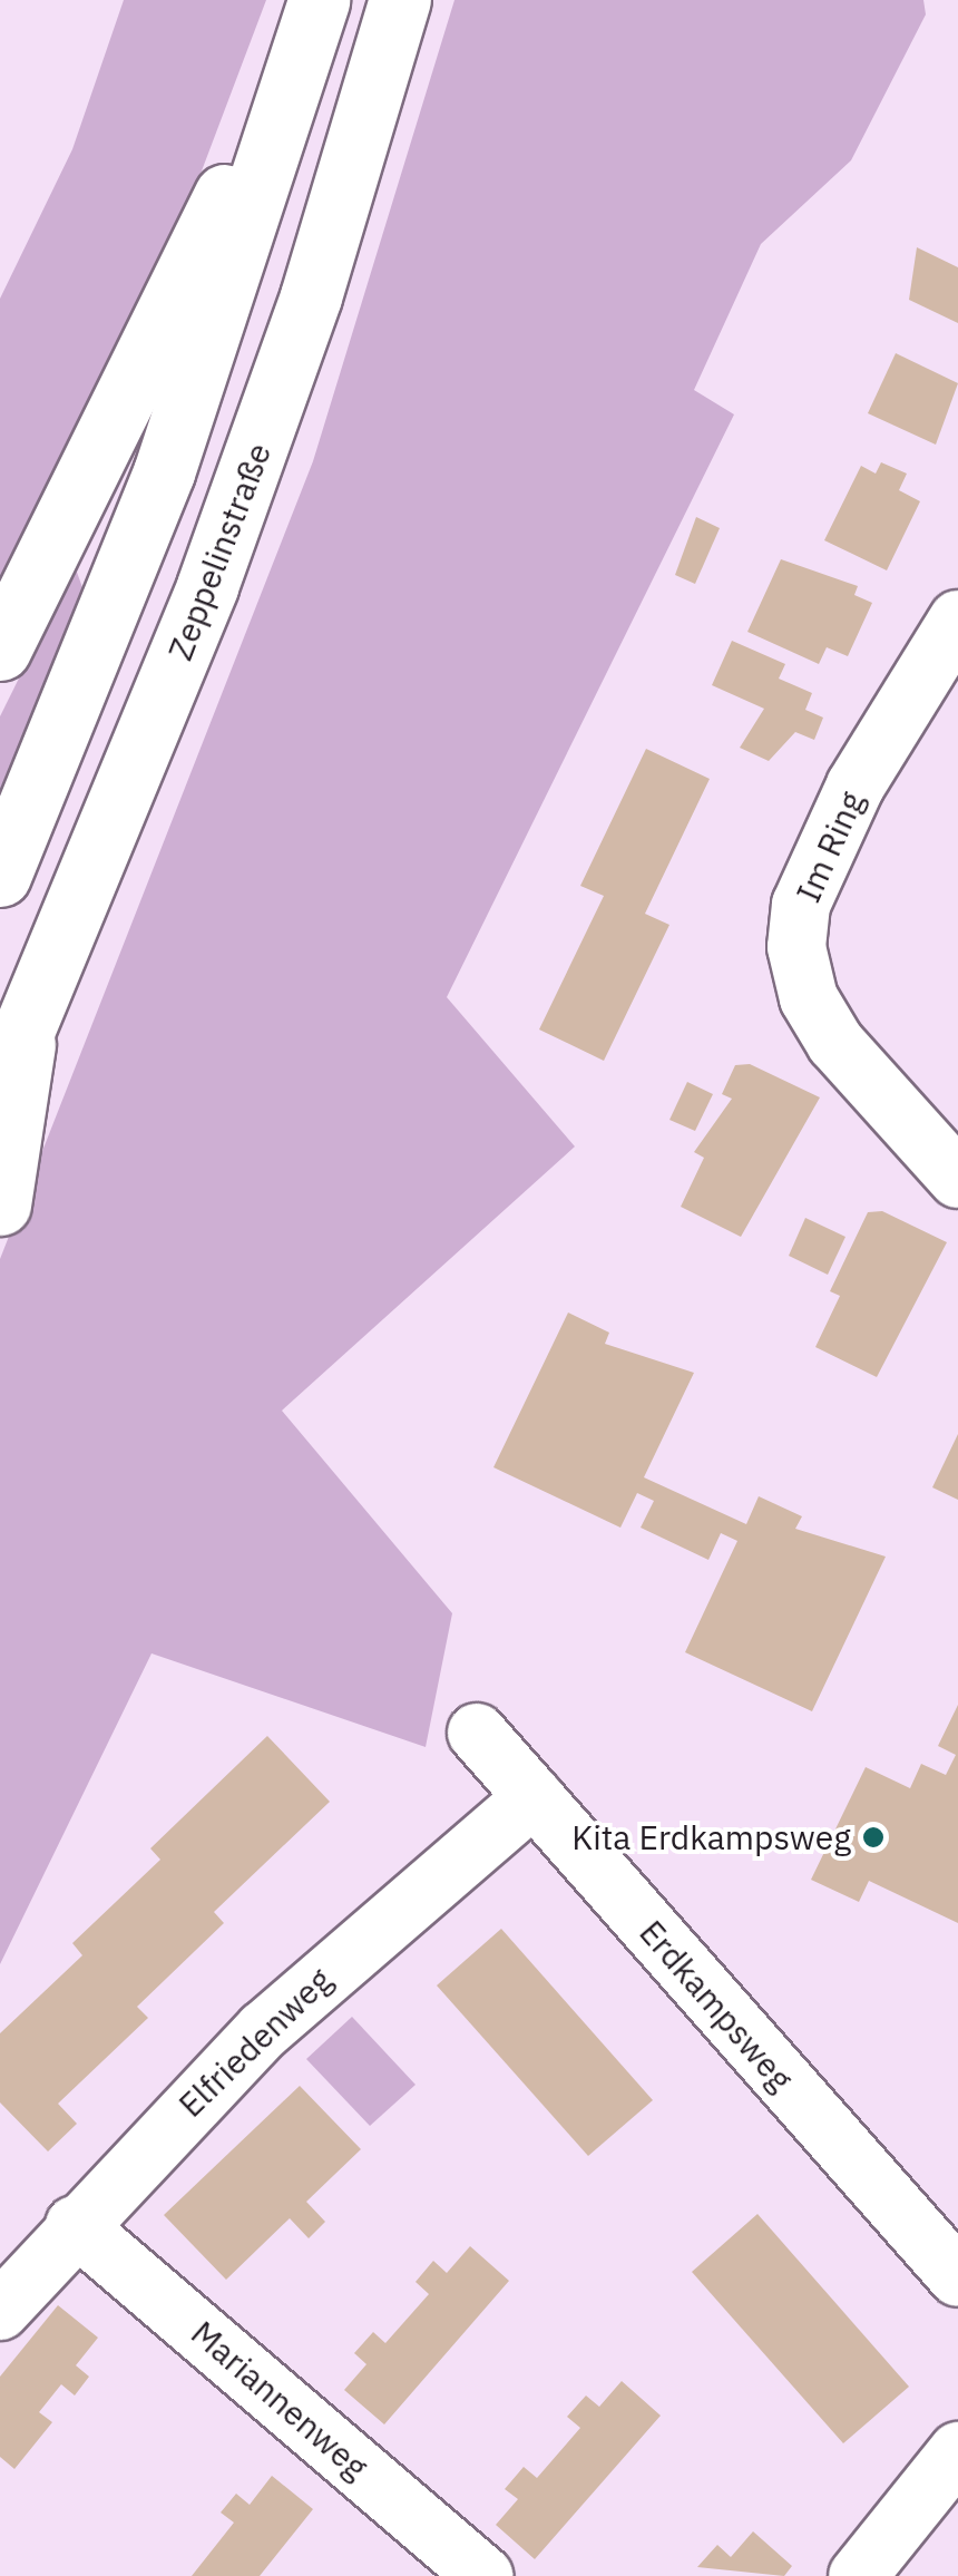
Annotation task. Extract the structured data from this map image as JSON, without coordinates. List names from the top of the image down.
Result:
{
  "streets": {
    "highway": ["Zeppelinstraße"],
    "street": [
      "Im Ring",
      "Erdkampsweg",
      "Elfriedenweg",
      "Mariannenweg"
    ]
  },
  "crossings": [
    ["Erdkampsweg", "Elfriedenweg"],
    ["Elfriedenweg", "Mariannenweg"]
  ],
  "places": ["Kita Erdkampsweg"]
}
